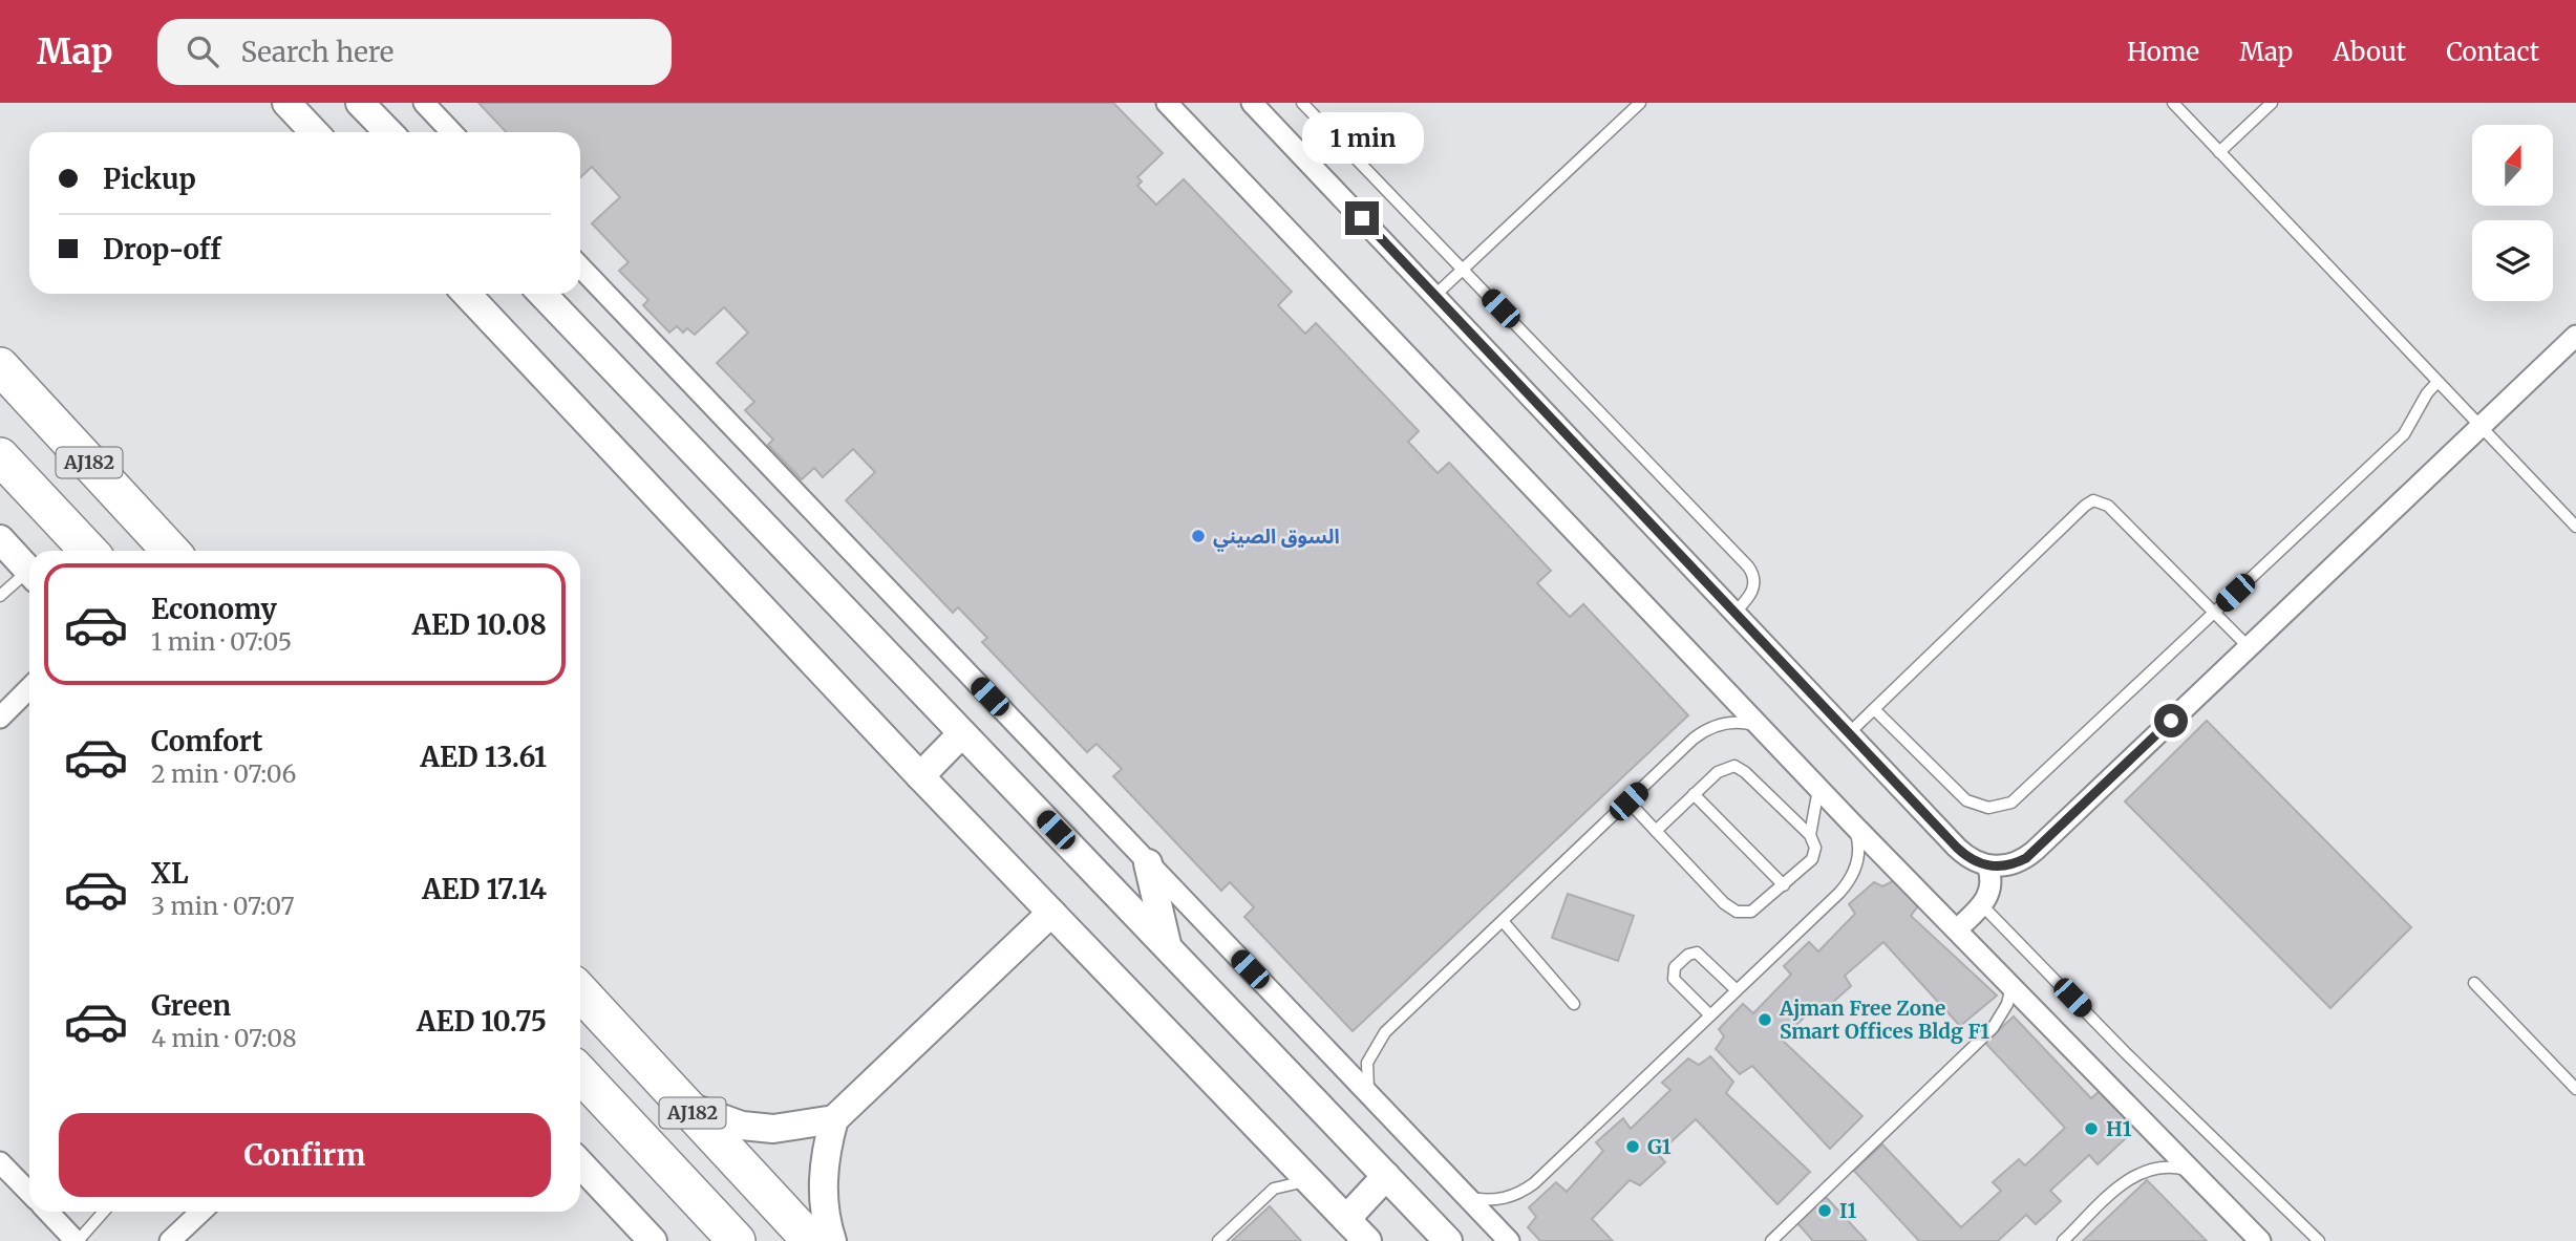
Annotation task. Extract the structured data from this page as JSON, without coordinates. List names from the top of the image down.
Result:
{
  "streets": {
    "highway": ["AJ182"]
  },
  "places": [
    "السوق الصيني",
    "Ajman Free Zone Smart Offices Bldg F1",
    "H1",
    "G1",
    "I1"
  ],
  "north": "top",
  "page": {
    "header": "Map",
    "search": "Search here",
    "nav": [
      "Home",
      "Map",
      "About",
      "Contact"
    ],
    "bubble": "1 min",
    "banner": ["Pickup", "Drop-off"],
    "list": [
      {
        "name": "Economy",
        "note": "1 min · 07:05",
        "value": "AED 10.08"
      },
      {
        "name": "Comfort",
        "note": "2 min · 07:06",
        "value": "AED 13.61"
      },
      {
        "name": "XL",
        "note": "3 min · 07:07",
        "value": "AED 17.14"
      },
      {
        "name": "Green",
        "note": "4 min · 07:08",
        "value": "AED 10.75"
      }
    ],
    "buttons": "Confirm"
  }
}
